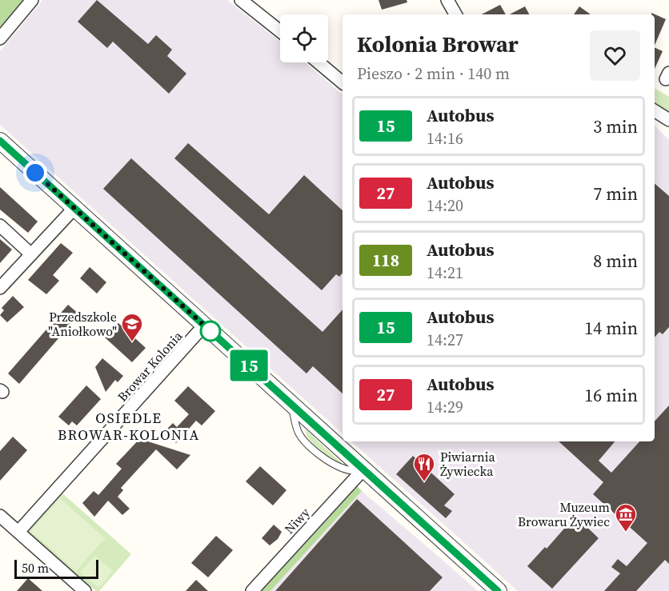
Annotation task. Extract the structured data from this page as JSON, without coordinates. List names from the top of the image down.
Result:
{
  "streets": {
    "street": ["Browar Kolonia", "Niwy"]
  },
  "districts": ["OSIEDLE BROWAR-KOLONIA"],
  "places": {
    "school or university": ["Przedszkole \"Aniołkowo\""],
    "restaurant": ["Piwiarnia Żywiecka"],
    "museum": ["Muzeum Browaru Żywiec"]
  },
  "lines": ["bus line 15"],
  "scale_bar": "50 m",
  "page": {
    "on_map": "15",
    "heading": ["Kolonia Browar", "Pieszo · 2 min · 140 m"],
    "list": [
      {
        "mark": "15",
        "name": "Autobus",
        "note": "14:16",
        "value": "3 min"
      },
      {
        "mark": "27",
        "name": "Autobus",
        "note": "14:20",
        "value": "7 min"
      },
      {
        "mark": "118",
        "name": "Autobus",
        "note": "14:21",
        "value": "8 min"
      },
      {
        "mark": "15",
        "name": "Autobus",
        "note": "14:27",
        "value": "14 min"
      },
      {
        "mark": "27",
        "name": "Autobus",
        "note": "14:29",
        "value": "16 min"
      }
    ],
    "scale": "50 m"
  }
}
